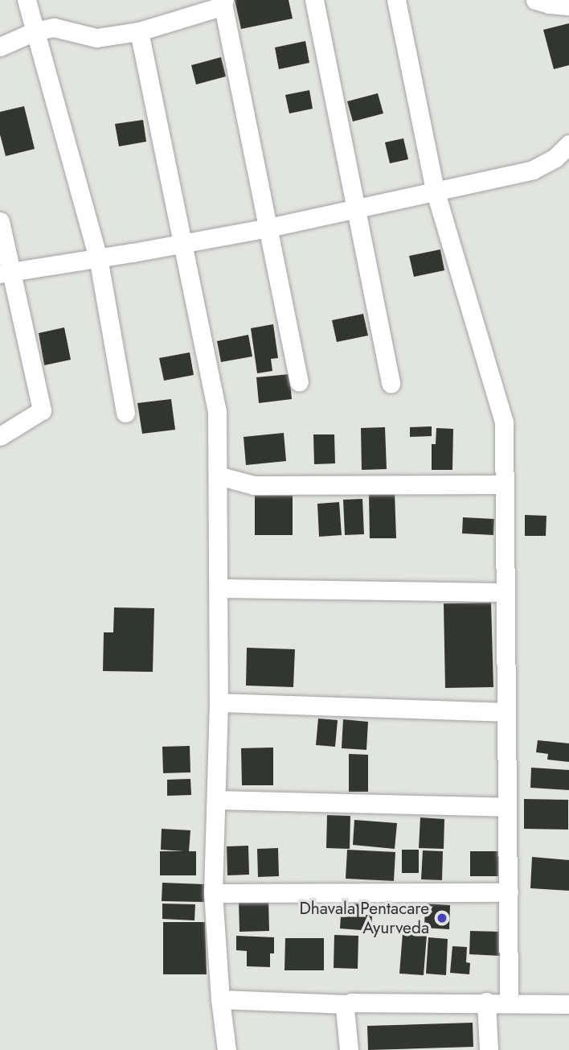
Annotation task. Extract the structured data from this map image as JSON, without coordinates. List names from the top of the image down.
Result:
{
  "places": ["Dhavala Pentacare Ayurveda"]
}
